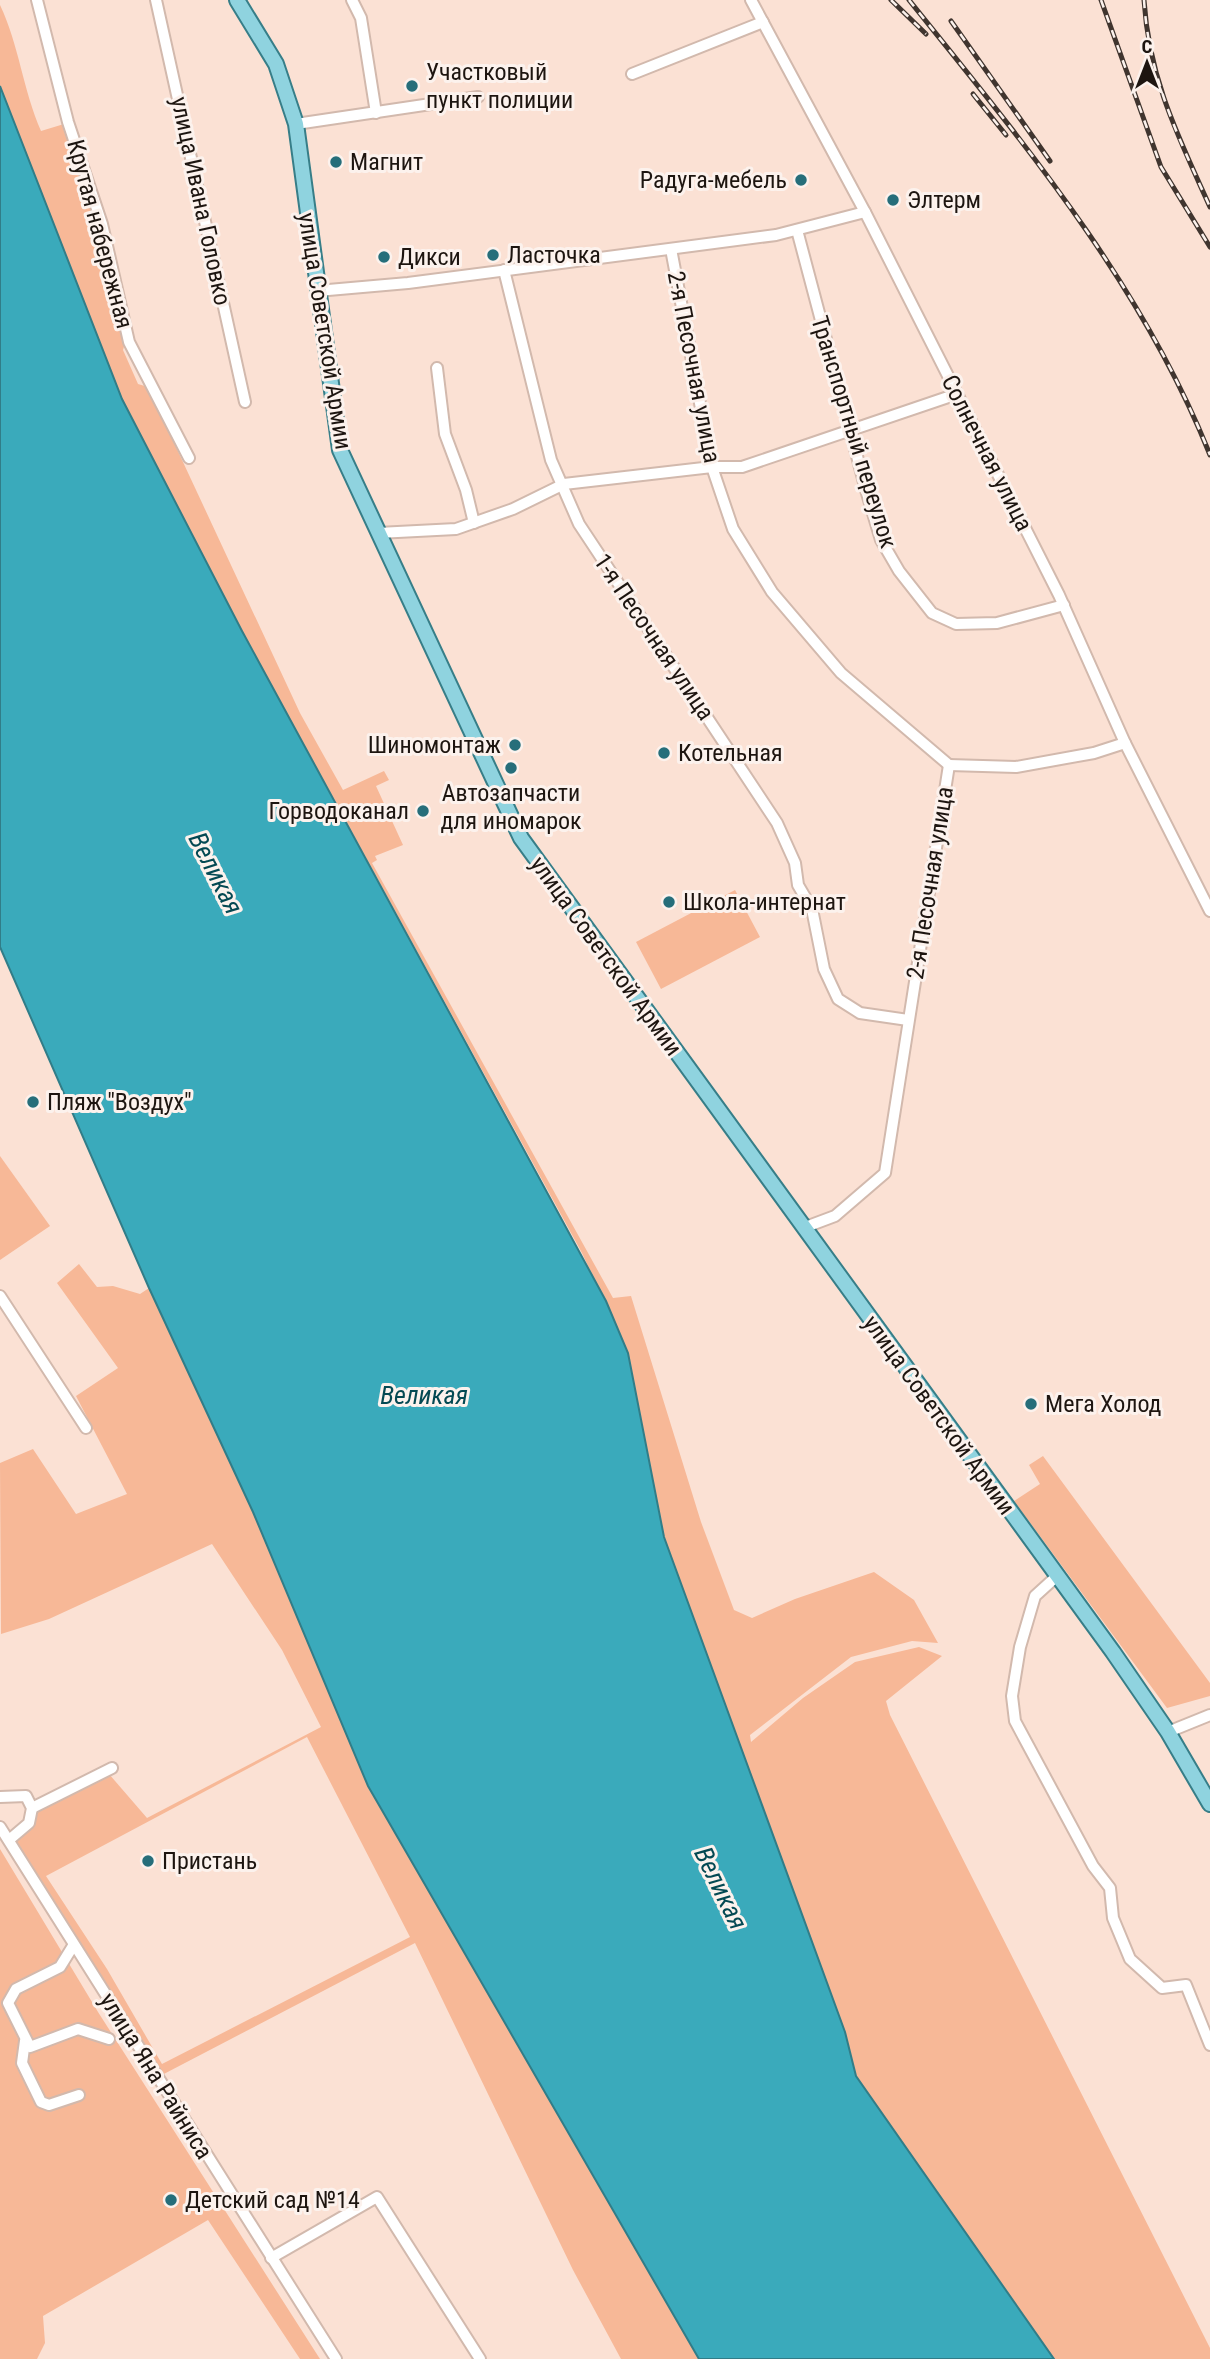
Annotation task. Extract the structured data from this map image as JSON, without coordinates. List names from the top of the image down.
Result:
{
  "streets": {
    "main road": ["улица Советской Армии"],
    "street": [
      "улица Ивана Головко",
      "Крутая набережная",
      "2-я Песочная улица",
      "Транспортный переулок",
      "Солнечная улица",
      "1-я Песочная улица",
      "улица Яна Райниса"
    ]
  },
  "crossings": [
    ["улица Советской Армии", "2-я Песочная улица"],
    ["2-я Песочная улица", "1-я Песочная улица"],
    ["Транспортный переулок", "Солнечная улица"]
  ],
  "water": ["Великая"],
  "places": [
    "Участковый пункт полиции",
    "Магнит",
    "Радуга-мебель",
    "Элтерм",
    "Ласточка",
    "Дикси",
    "Шиномонтаж",
    "Котельная",
    "Автозапчасти для иномарок",
    "Горводоканал",
    "Школа-интернат",
    "Пляж \"Воздух\"",
    "Мега Холод",
    "Пристань",
    "Детский сад №14"
  ],
  "north": "top"
}
